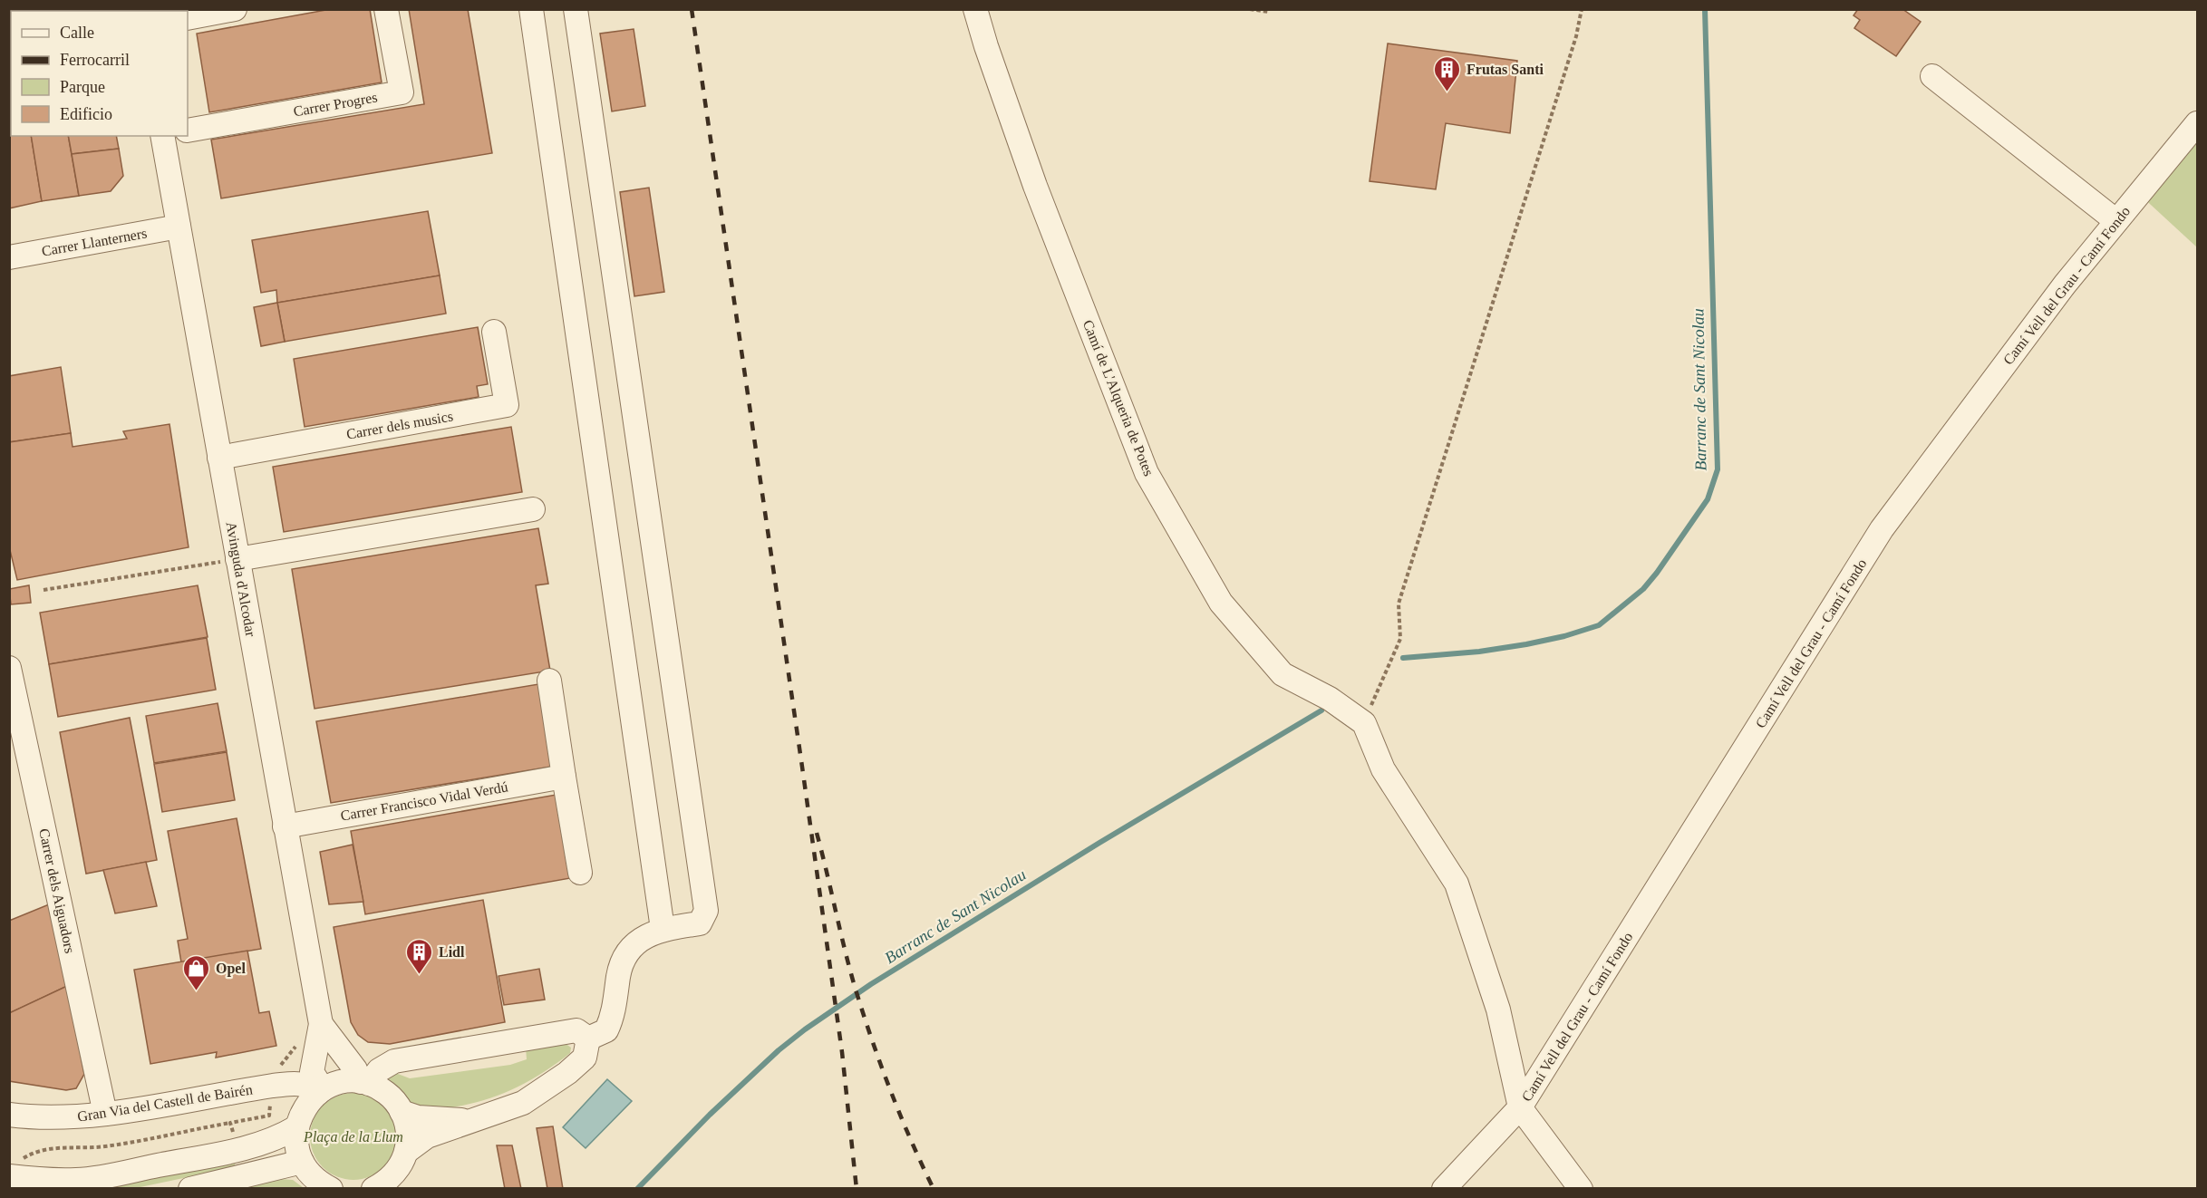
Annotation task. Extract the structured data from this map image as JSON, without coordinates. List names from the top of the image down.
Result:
{
  "streets": {
    "street": [
      "Carrer Progres",
      "Carrer Llanterners",
      "Camí Vell del Grau - Camí Fondo",
      "Camí de L'Alqueria de Potes",
      "Carrer dels musics",
      "Avinguda d'Alcodar",
      "Carrer Francisco Vidal Verdú",
      "Carrer dels Aiguadors",
      "Gran Via del Castell de Bairén"
    ]
  },
  "crossings": [
    ["Carrer Llanterners", "Avinguda d'Alcodar"],
    ["Carrer dels musics", "Avinguda d'Alcodar"],
    ["Avinguda d'Alcodar", "Carrer Francisco Vidal Verdú"],
    ["Avinguda d'Alcodar", "Gran Via del Castell de Bairén"],
    ["Carrer dels Aiguadors", "Gran Via del Castell de Bairén"]
  ],
  "water": ["Barranc de Sant Nicolau"],
  "parks": ["Plaça de la Llum"],
  "places": {
    "building": ["Frutas Santi", "Lidl"],
    "shop": ["Opel"]
  },
  "legend": [
    "Calle",
    "Ferrocarril",
    "Parque",
    "Edificio"
  ]
}
